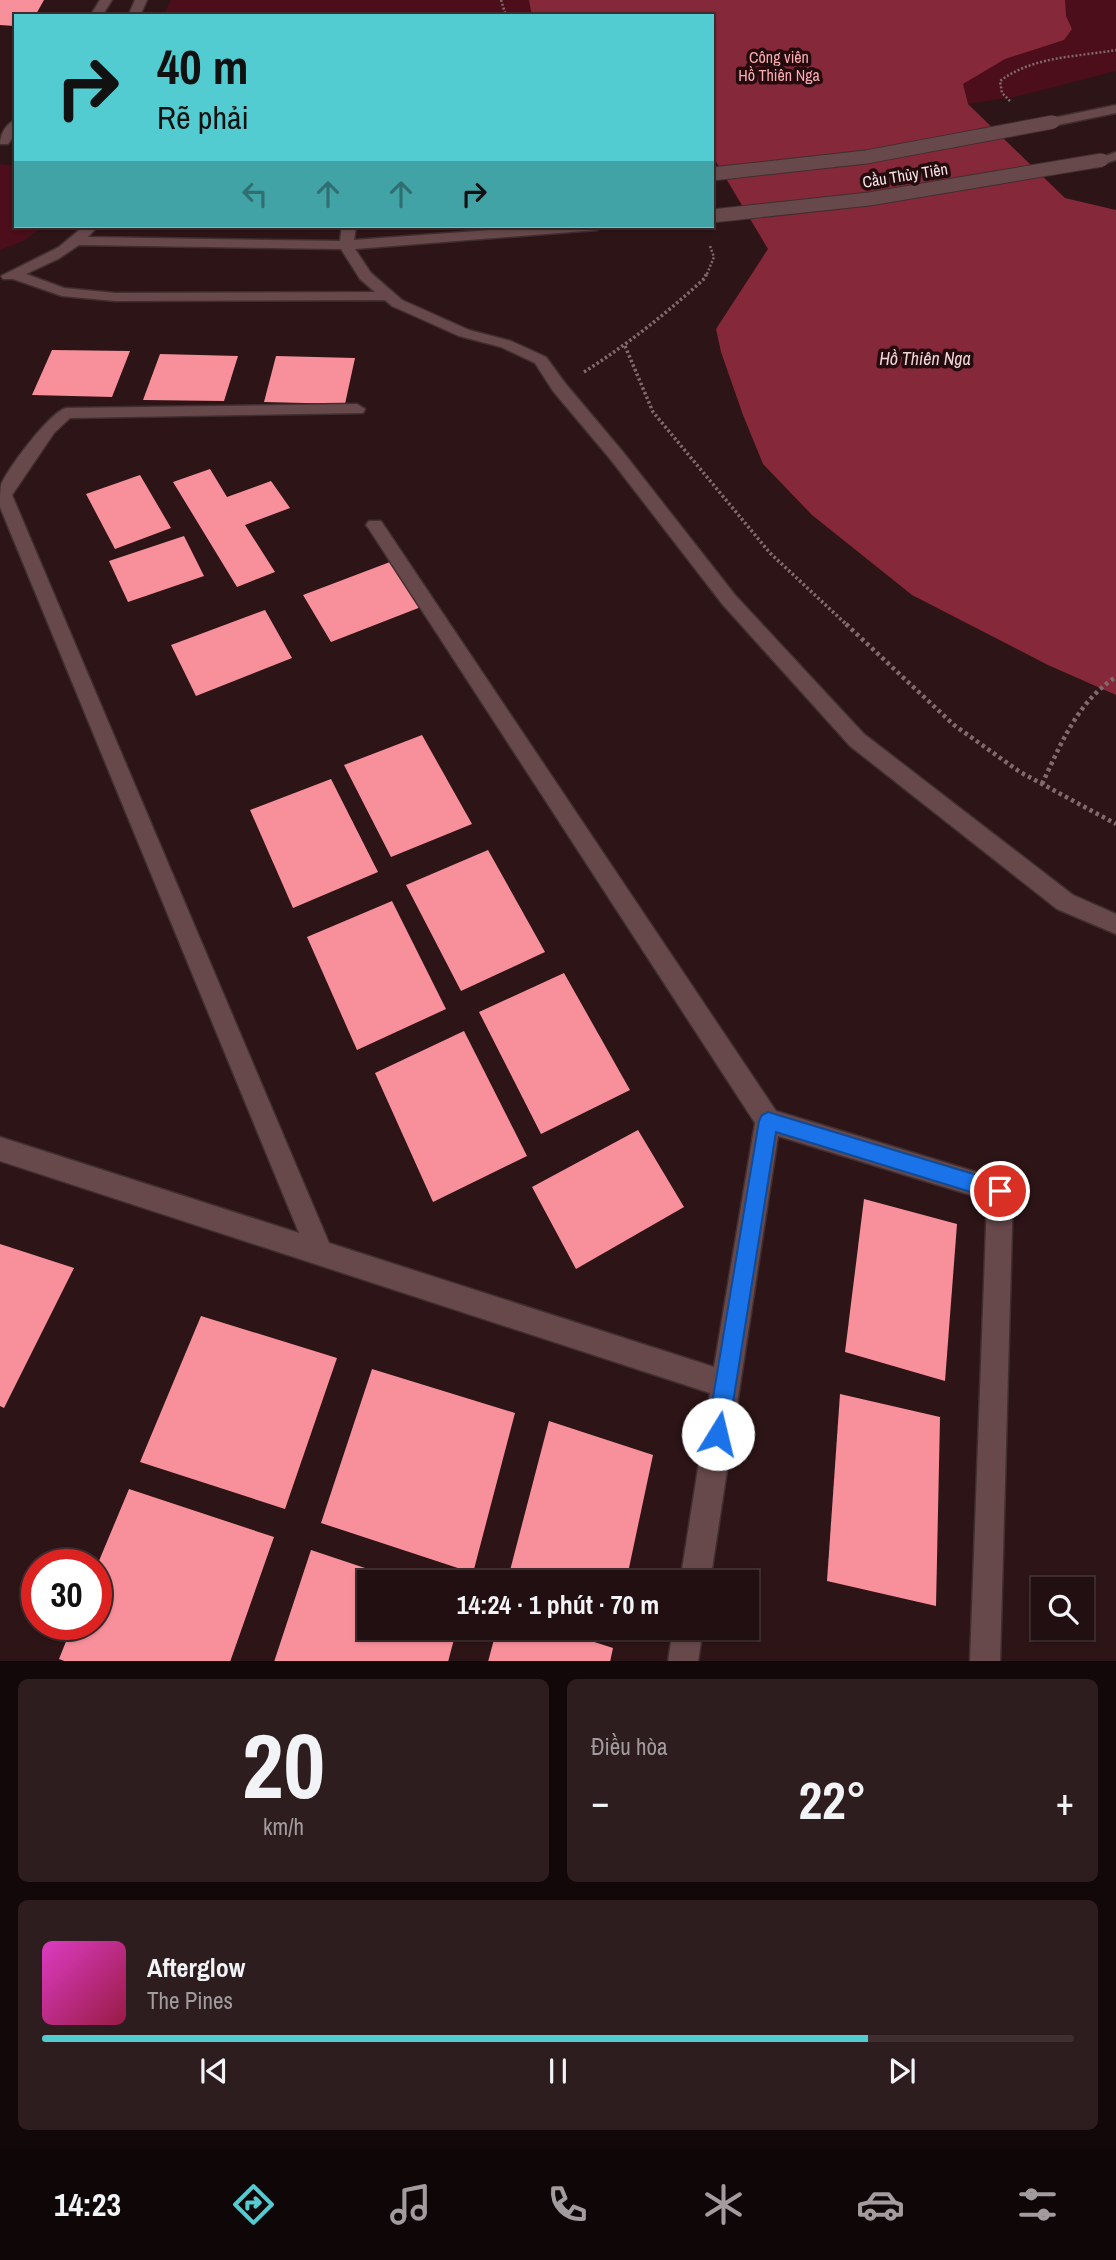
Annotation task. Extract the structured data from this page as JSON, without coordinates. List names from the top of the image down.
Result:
{
  "streets": {
    "street": ["Cầu Thủy Tiên"]
  },
  "water": ["Hồ Thiên Nga"],
  "parks": ["Công viên Hồ Thiên Nga"],
  "page": {
    "turn": ["40 m", "Rẽ phải"],
    "limit": "30",
    "trip": "14:24 · 1 phút · 70 m",
    "tile": [
      ["20", "km/h"],
      "Điều hòa"
    ],
    "heat": ["−", "22°", "+"],
    "song": ["Afterglow", "The Pines"],
    "tabs": "14:23"
  }
}
